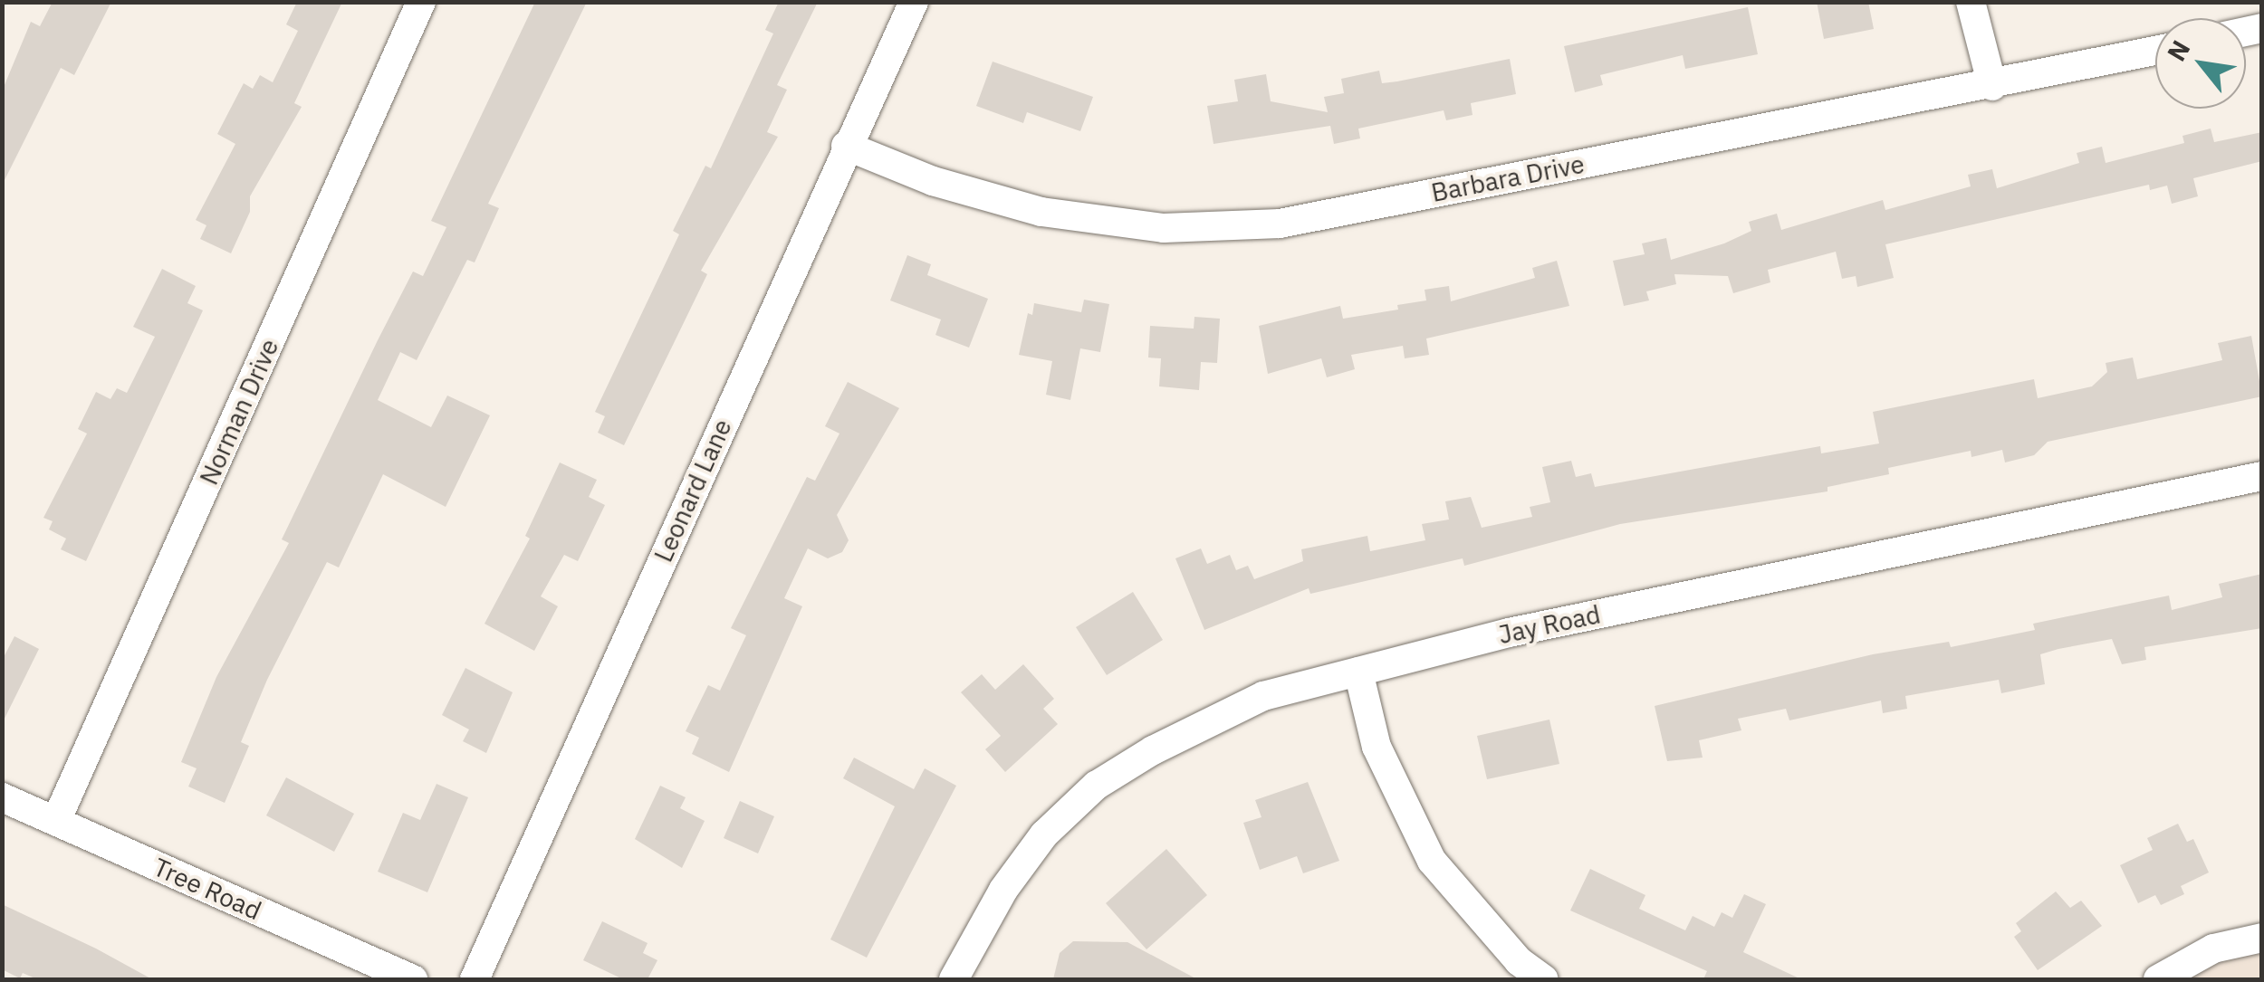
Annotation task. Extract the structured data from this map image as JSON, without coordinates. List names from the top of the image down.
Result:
{
  "streets": {
    "street": [
      "Barbara Drive",
      "Norman Drive",
      "Leonard Lane",
      "Jay Road",
      "Tree Road"
    ]
  },
  "crossings": [
    ["Barbara Drive", "Leonard Lane"],
    ["Norman Drive", "Tree Road"]
  ],
  "north": "top left"
}
